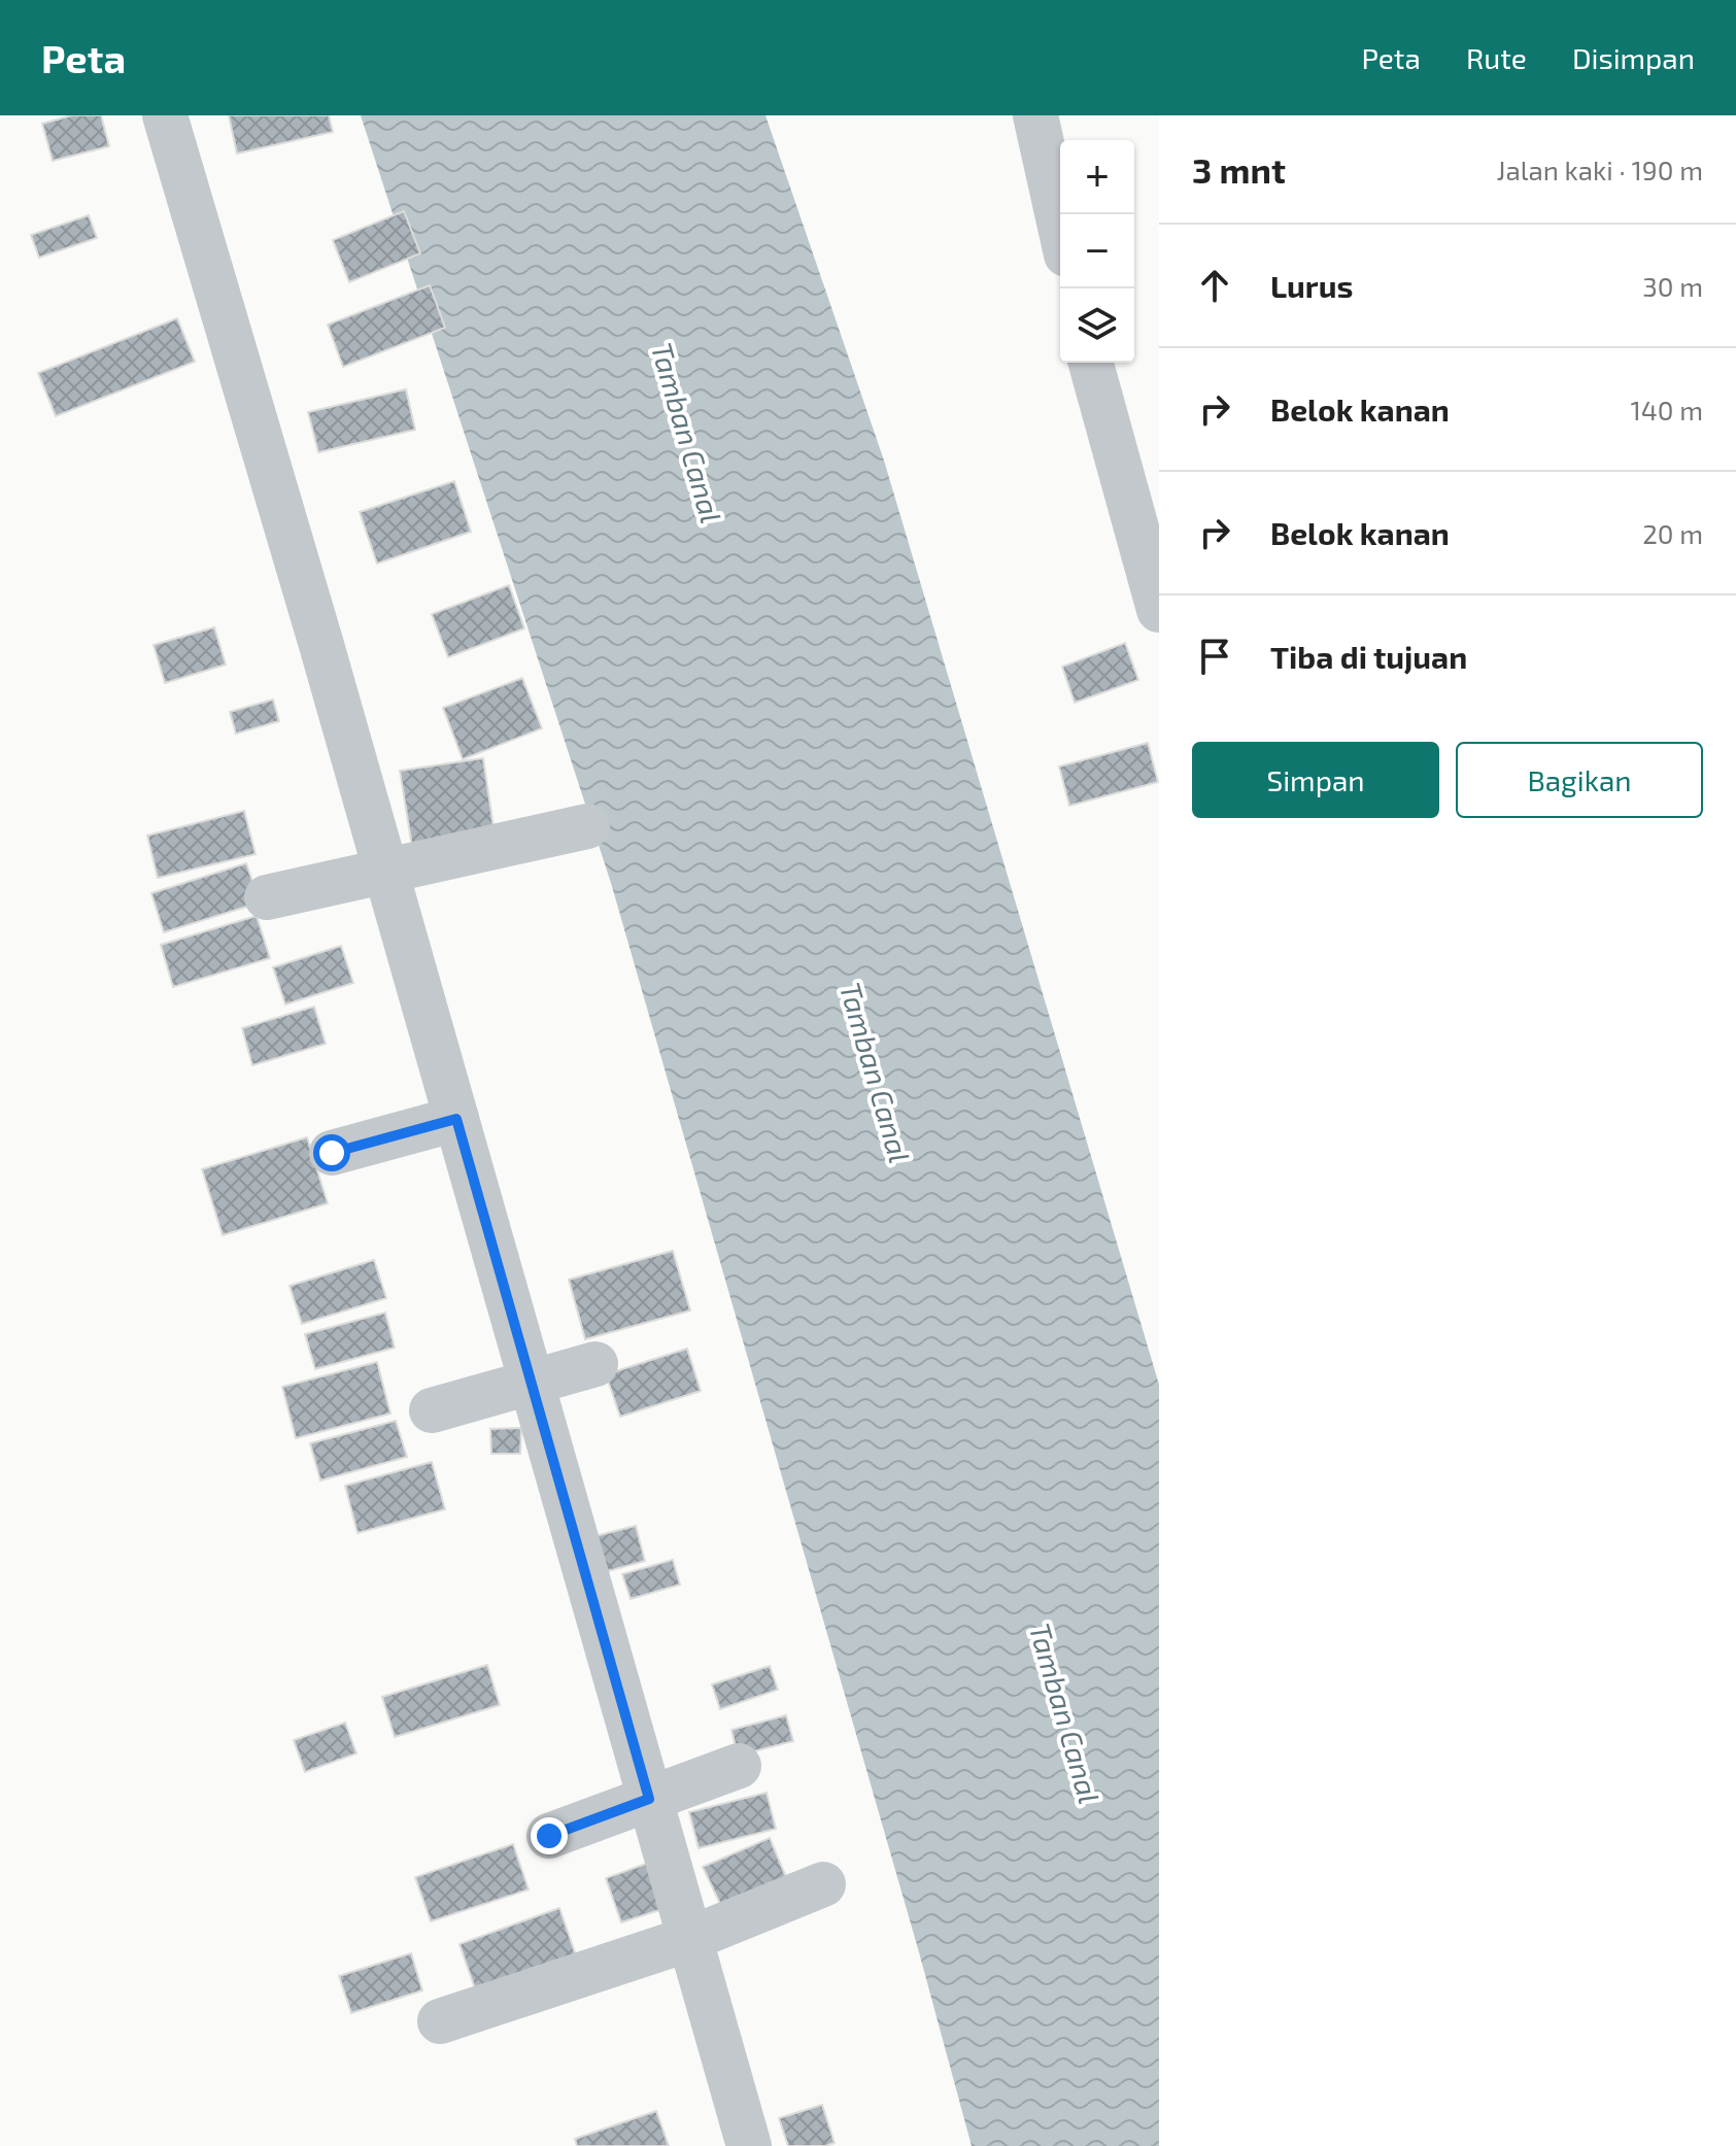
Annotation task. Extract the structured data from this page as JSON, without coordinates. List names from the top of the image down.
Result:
{
  "water": ["Tamban Canal"],
  "page": {
    "header": "Peta",
    "nav": ["Peta", "Rute", "Disimpan"],
    "heading": ["3 mnt", "Jalan kaki · 190 m"],
    "map_buttons": ["+", "−"],
    "list": [
      ["Lurus", "30 m"],
      ["Belok kanan", "140 m"],
      ["Belok kanan", "20 m"],
      "Tiba di tujuan"
    ],
    "buttons": ["Simpan", "Bagikan"]
  }
}
